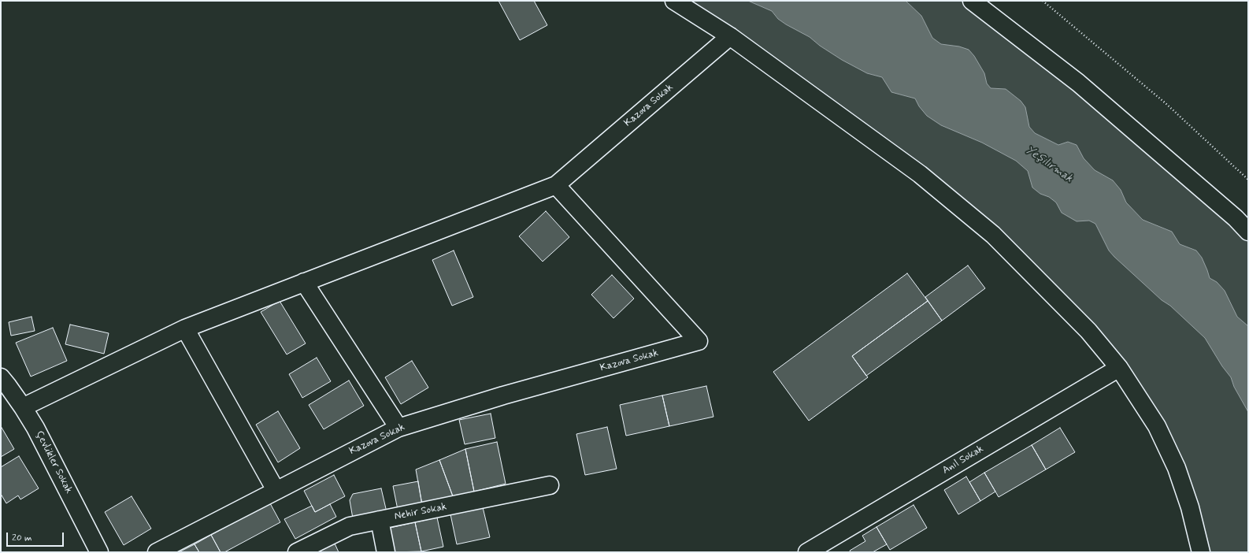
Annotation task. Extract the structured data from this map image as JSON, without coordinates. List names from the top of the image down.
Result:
{
  "streets": {
    "street": [
      "Kazova Sokak",
      "Anıl Sokak",
      "Çevlikler Sokak",
      "Nehir Sokak"
    ]
  },
  "water": ["Yeşilırmak"],
  "scale_bar": "20 m"
}
